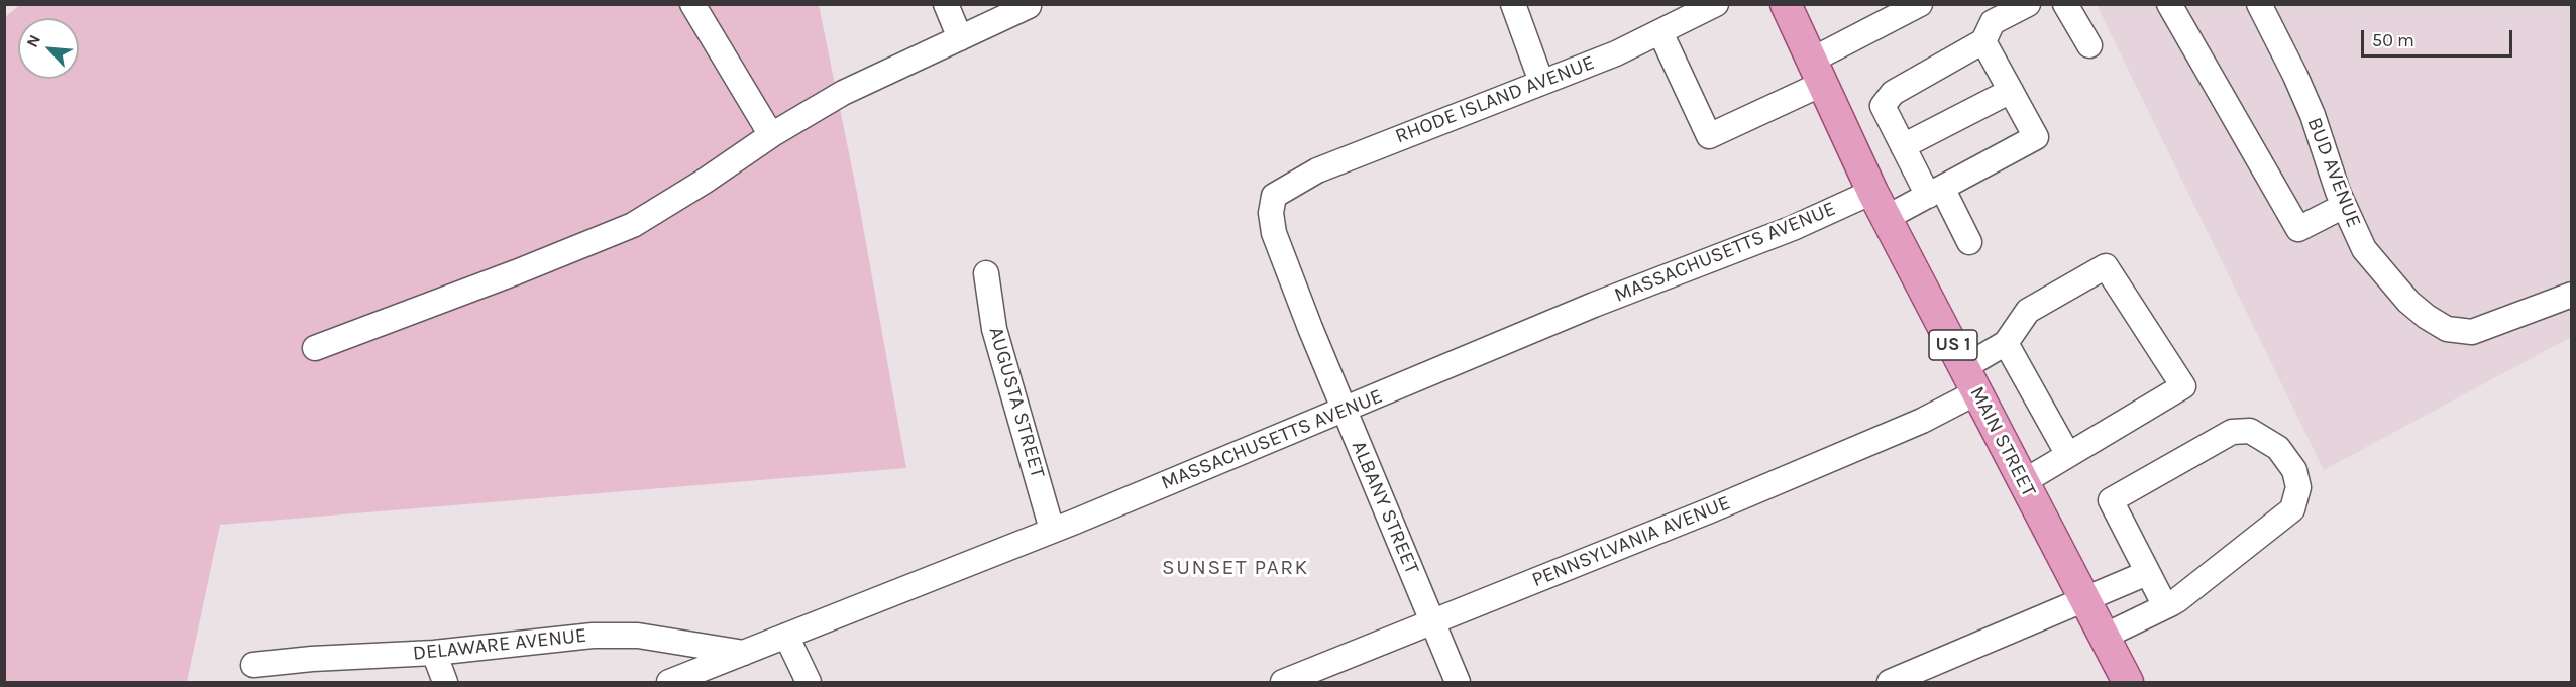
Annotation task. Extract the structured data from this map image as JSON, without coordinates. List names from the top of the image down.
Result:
{
  "streets": {
    "main road": ["US 1", "MAIN STREET"],
    "street": [
      "RHODE ISLAND AVENUE",
      "BUD AVENUE",
      "MASSACHUSETTS AVENUE",
      "AUGUSTA STREET",
      "ALBANY STREET",
      "PENNSYLVANIA AVENUE",
      "DELAWARE AVENUE"
    ]
  },
  "crossings": [
    ["RHODE ISLAND AVENUE", "ALBANY STREET"],
    ["MASSACHUSETTS AVENUE", "AUGUSTA STREET"],
    ["MASSACHUSETTS AVENUE", "MAIN STREET"],
    ["MASSACHUSETTS AVENUE", "ALBANY STREET"],
    ["MASSACHUSETTS AVENUE", "DELAWARE AVENUE"],
    ["MAIN STREET", "PENNSYLVANIA AVENUE"],
    ["ALBANY STREET", "PENNSYLVANIA AVENUE"]
  ],
  "districts": ["SUNSET PARK"],
  "scale_bar": "50 m",
  "north": "top left"
}
